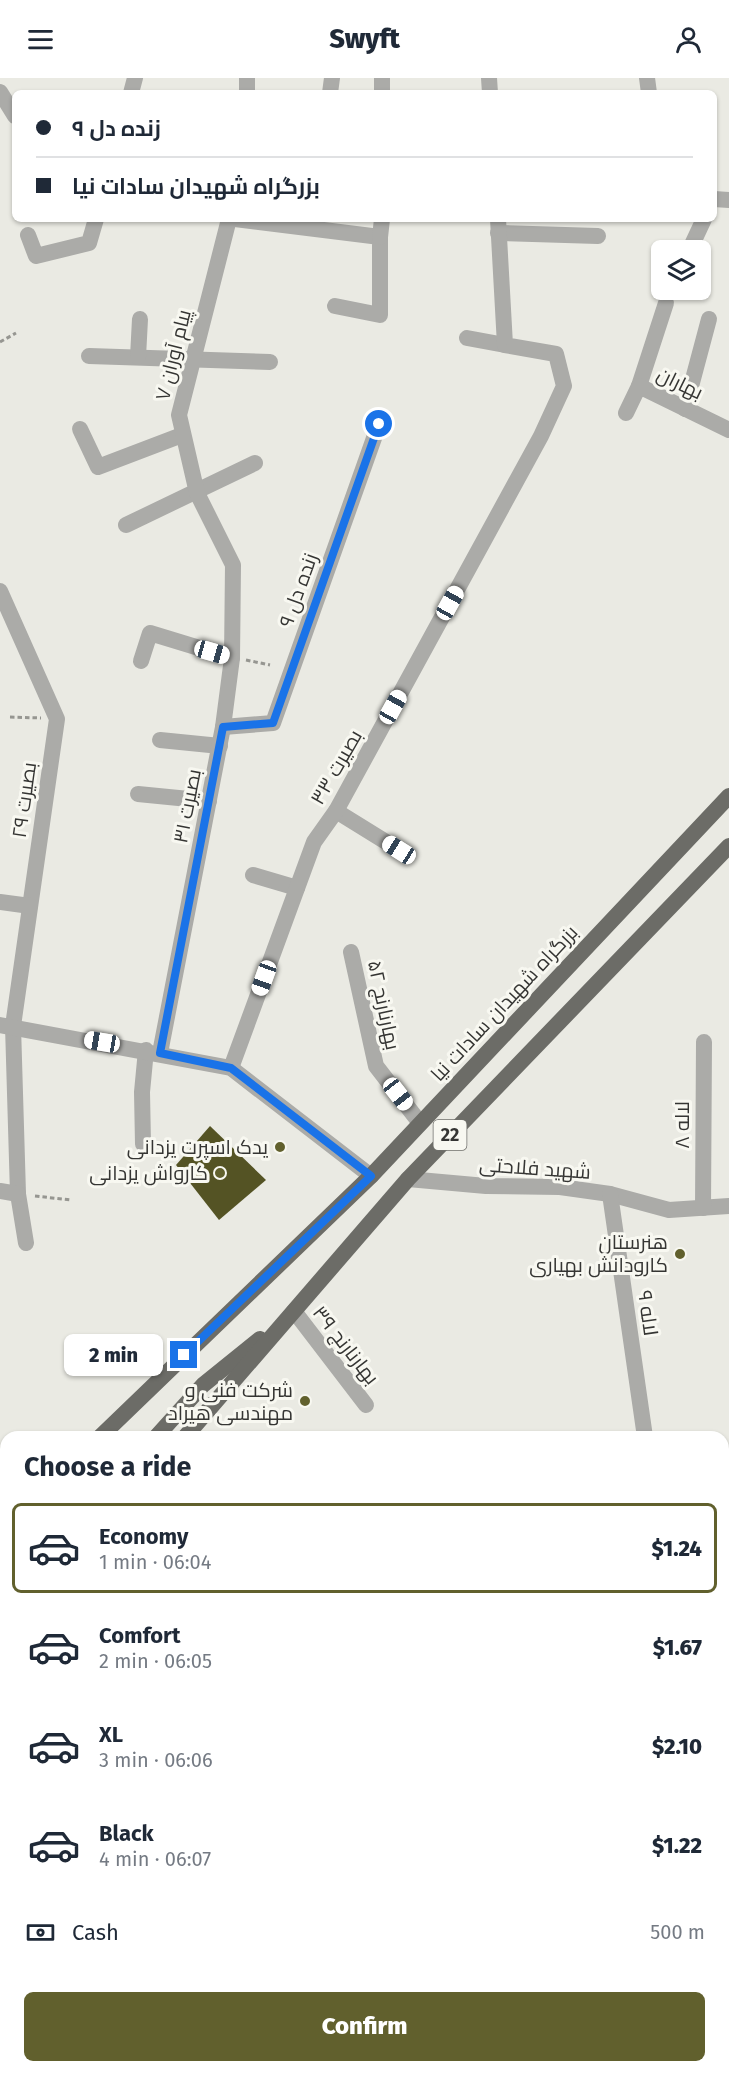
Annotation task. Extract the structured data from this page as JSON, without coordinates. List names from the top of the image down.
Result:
{
  "streets": {
    "highway": ["بزرگراه شهیدان سادات نیا", "22"],
    "street": [
      "پیام آوران ۷",
      "بهاران",
      "زنده دل ۹",
      "بصیرت ۳۳",
      "بصیرت ۲۹",
      "بصیرت ۳۱",
      "بهارنارنج ۵۲",
      "لاله ۸",
      "شهید فلاحتی",
      "لاله ۹",
      "بهارنارنج ۳۹"
    ]
  },
  "crossings": [
    ["پیام آوران ۷", "بصیرت ۳۱"],
    ["زنده دل ۹", "بصیرت ۳۱"],
    ["بزرگراه شهیدان سادات نیا", "بهارنارنج ۵۲"],
    ["لاله ۸", "شهید فلاحتی"],
    ["22", "شهید فلاحتی"],
    ["22", "بهارنارنج ۳۹"],
    ["شهید فلاحتی", "لاله ۹"]
  ],
  "places": [
    "یدک اسپرت یزدانی",
    "کارواش یزدانی",
    "هنرستان کارودانش بهیاری",
    "شرکت فنی و مهندسی هیراد"
  ],
  "page": {
    "header": "Swyft",
    "banner": ["زنده دل ۹", "بزرگراه شهیدان سادات نیا"],
    "bubble": "2 min",
    "heading": "Choose a ride",
    "list": [
      {
        "name": "Economy",
        "note": "1 min · 06:04",
        "value": "$1.24"
      },
      {
        "name": "Comfort",
        "note": "2 min · 06:05",
        "value": "$1.67"
      },
      {
        "name": "XL",
        "note": "3 min · 06:06",
        "value": "$2.10"
      },
      {
        "name": "Black",
        "note": "4 min · 06:07",
        "value": "$1.22"
      }
    ],
    "pay": ["Cash", "500 m"],
    "buttons": "Confirm"
  }
}
